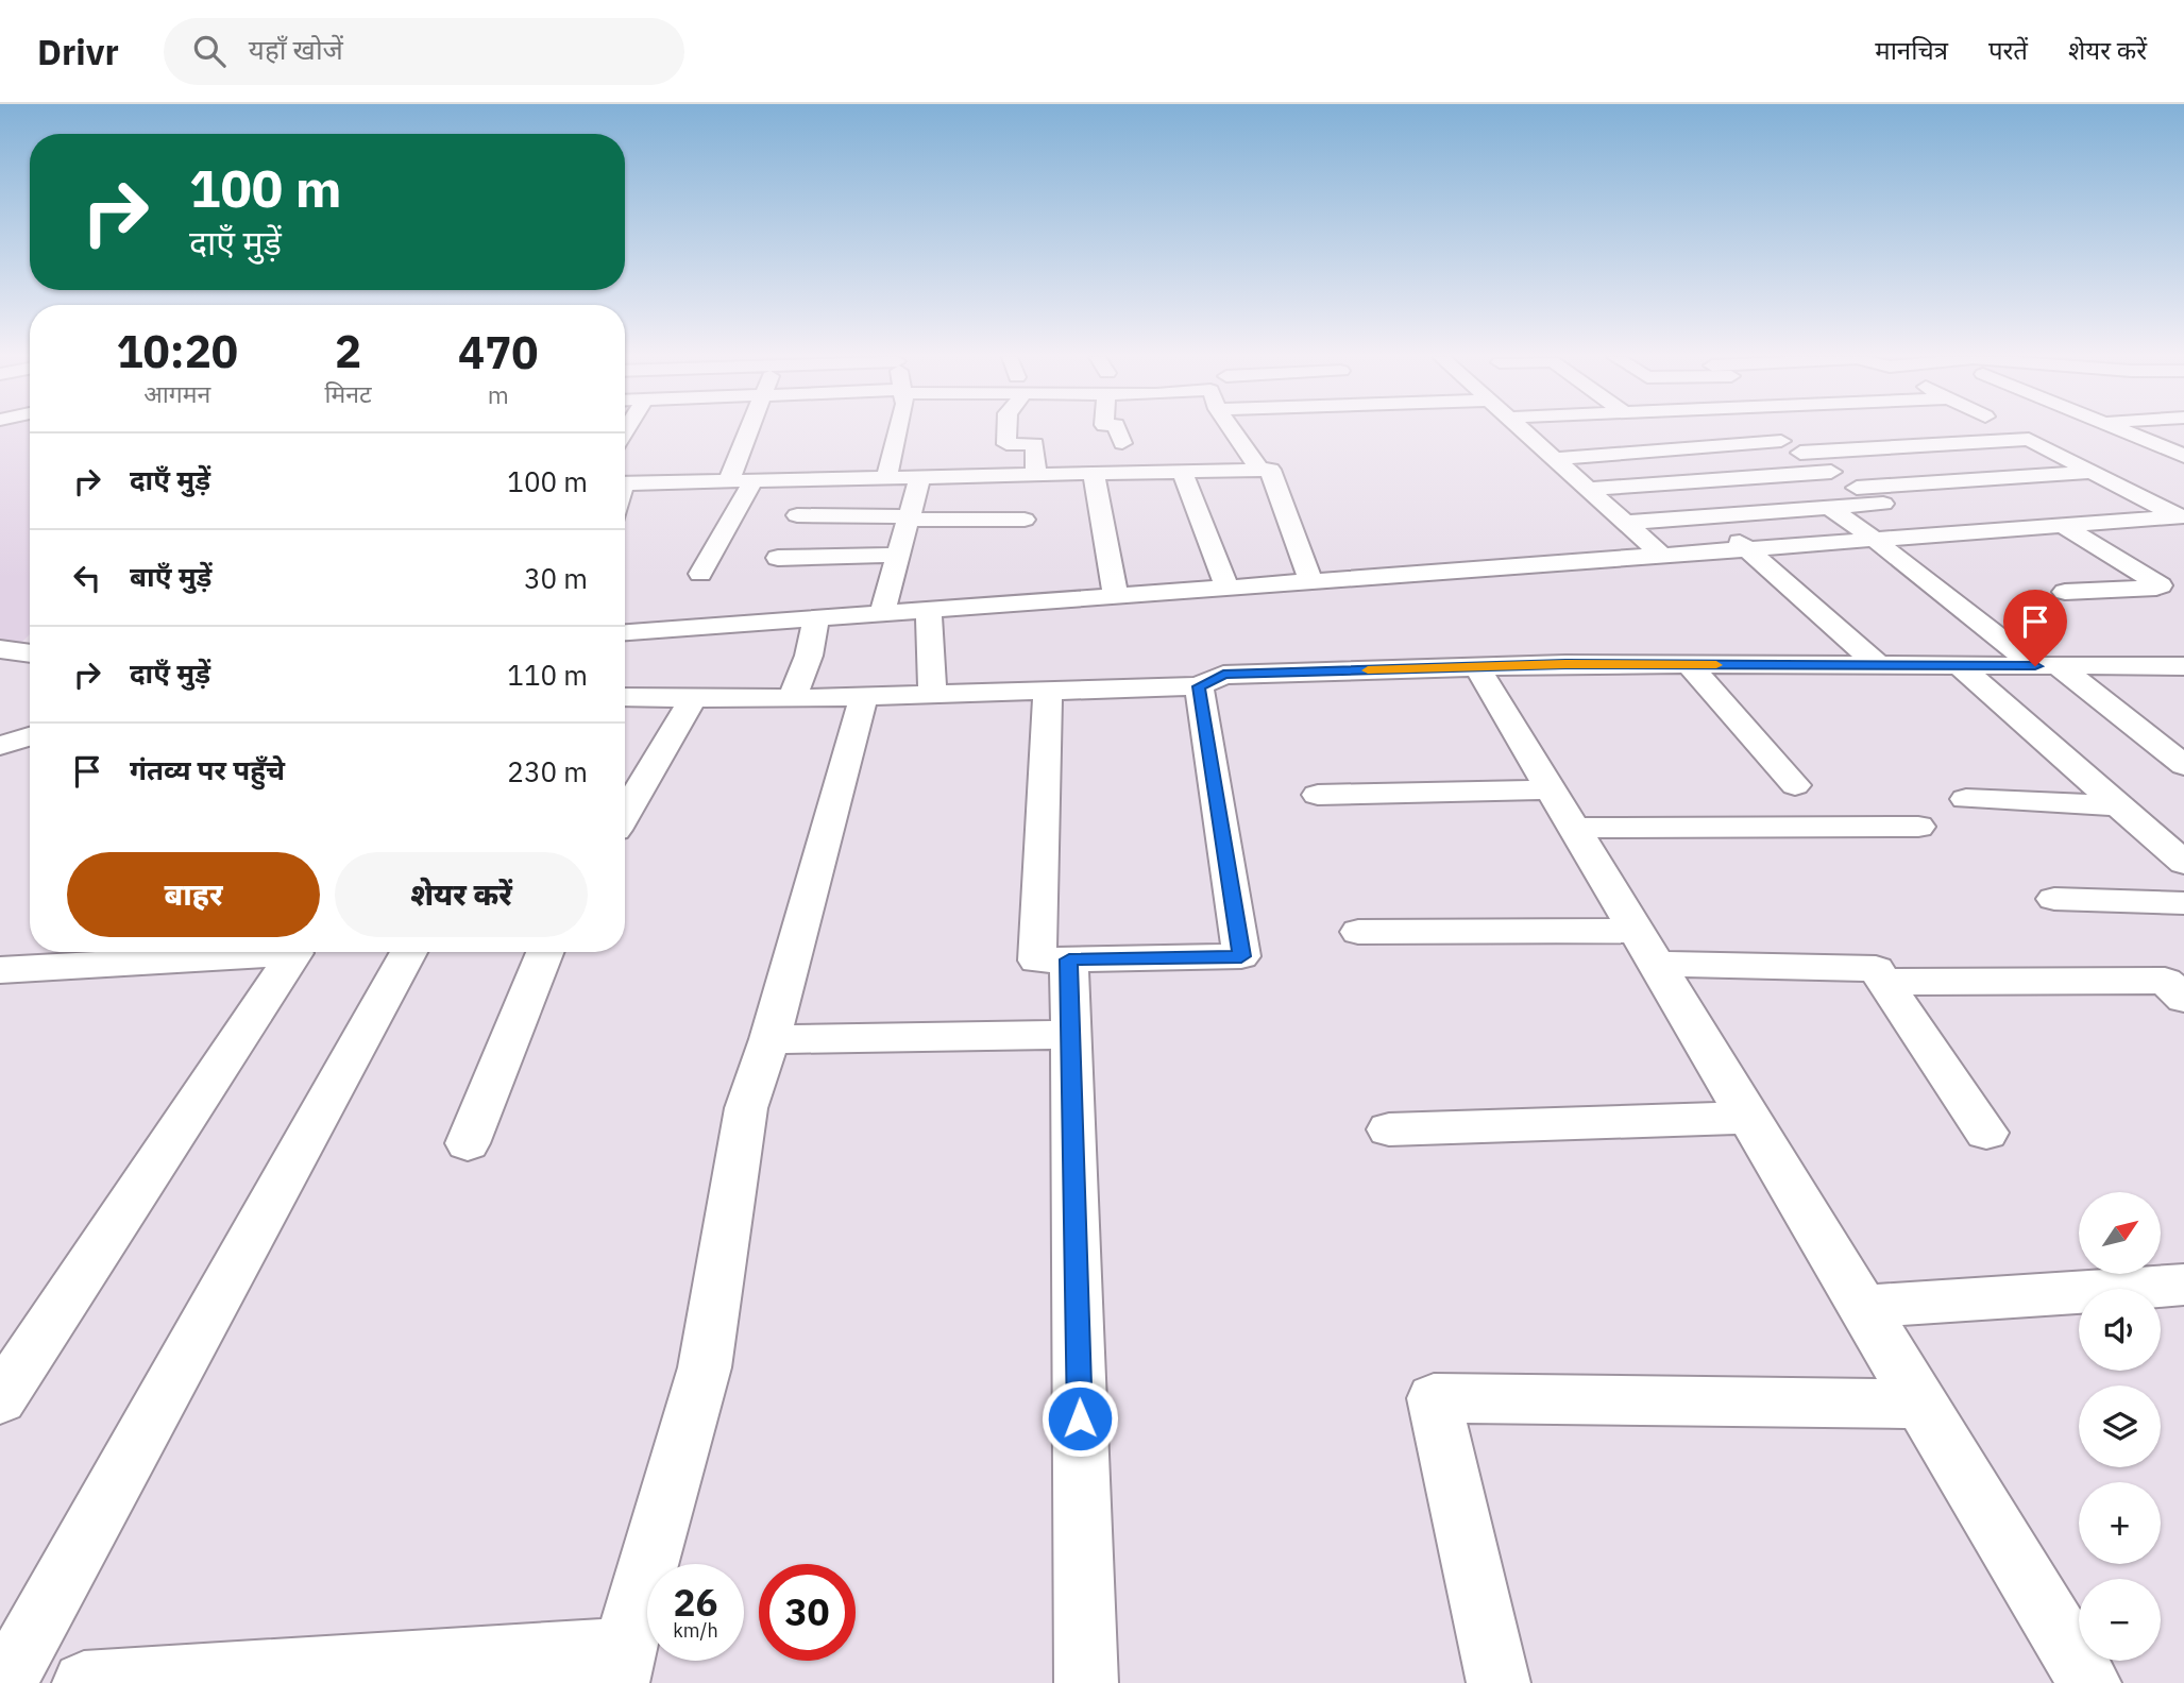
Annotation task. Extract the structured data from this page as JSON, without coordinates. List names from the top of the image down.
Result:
{
  "north": "top right",
  "page": {
    "header": "Drivr",
    "search": "यहाँ खोजें",
    "nav": ["मानचित्र", "परतें", "शेयर करें"],
    "turn": ["100 m", "दाएँ मुड़ें"],
    "eta": [
      "10:20",
      "आगमन",
      "2",
      "मिनट",
      "470",
      "m"
    ],
    "list": [
      {
        "name": "दाएँ मुड़ें",
        "value": "100 m"
      },
      {
        "name": "बाएँ मुड़ें",
        "value": "30 m"
      },
      {
        "name": "दाएँ मुड़ें",
        "value": "110 m"
      },
      {
        "name": "गंतव्य पर पहुँचे",
        "value": "230 m"
      }
    ],
    "buttons": ["बाहर", "शेयर करें"],
    "map_buttons": ["+", "−"],
    "speed": "26 km/h",
    "limit": "30"
  }
}
